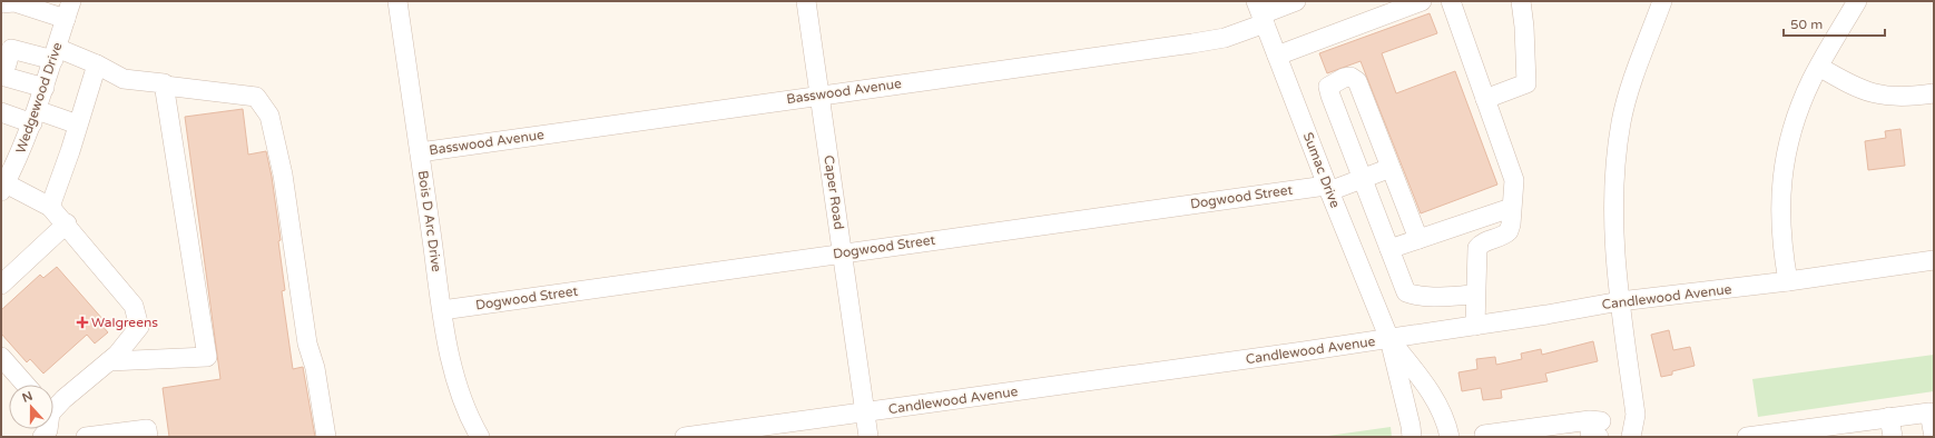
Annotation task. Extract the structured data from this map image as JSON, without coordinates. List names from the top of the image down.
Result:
{
  "streets": {
    "street": [
      "Basswood Avenue",
      "Wedgewood Drive",
      "Sumac Drive",
      "Caper Road",
      "Dogwood Street",
      "Bois D Arc Drive",
      "Candlewood Avenue"
    ]
  },
  "crossings": [
    ["Basswood Avenue", "Sumac Drive"],
    ["Basswood Avenue", "Caper Road"],
    ["Basswood Avenue", "Bois D Arc Drive"],
    ["Sumac Drive", "Dogwood Street"],
    ["Sumac Drive", "Candlewood Avenue"],
    ["Caper Road", "Dogwood Street"],
    ["Caper Road", "Candlewood Avenue"],
    ["Dogwood Street", "Bois D Arc Drive"]
  ],
  "places": {
    "health": ["Walgreens"]
  },
  "scale_bar": "50 m",
  "north": "top"
}
